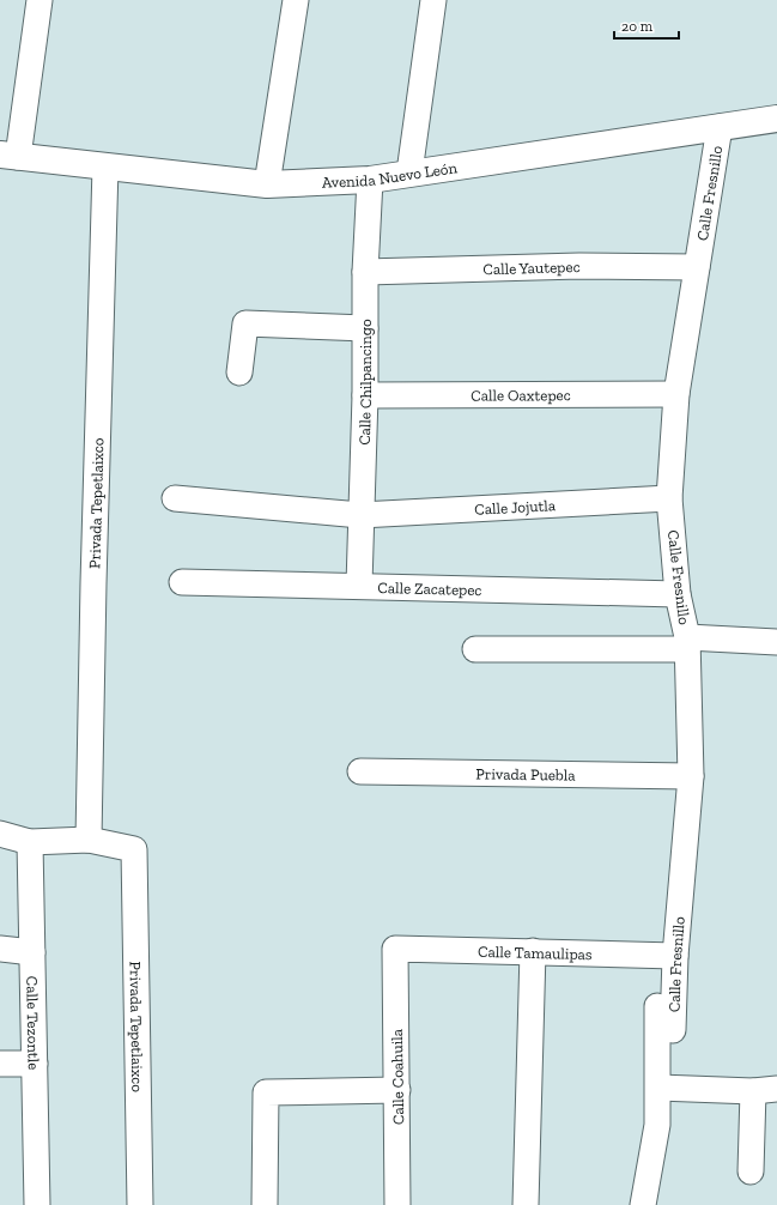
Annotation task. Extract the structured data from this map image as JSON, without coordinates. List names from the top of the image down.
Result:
{
  "streets": {
    "main road": ["Avenida Nuevo León"],
    "street": [
      "Calle Fresnillo",
      "Calle Yautepec",
      "Calle Chilpancingo",
      "Calle Oaxtepec",
      "Privada Tepetlaixco",
      "Calle Jojutla",
      "Calle Zacatepec",
      "Privada Puebla",
      "Calle Tamaulipas",
      "Calle Tezontle",
      "Calle Coahuila"
    ]
  },
  "crossings": [
    ["Avenida Nuevo León", "Calle Fresnillo"],
    ["Avenida Nuevo León", "Calle Chilpancingo"],
    ["Avenida Nuevo León", "Privada Tepetlaixco"],
    ["Calle Fresnillo", "Calle Yautepec"],
    ["Calle Fresnillo", "Calle Oaxtepec"],
    ["Calle Fresnillo", "Calle Jojutla"],
    ["Calle Fresnillo", "Calle Zacatepec"],
    ["Calle Fresnillo", "Privada Puebla"],
    ["Calle Fresnillo", "Calle Tamaulipas"],
    ["Calle Yautepec", "Calle Chilpancingo"],
    ["Calle Chilpancingo", "Calle Oaxtepec"],
    ["Calle Chilpancingo", "Calle Jojutla"],
    ["Calle Chilpancingo", "Calle Zacatepec"],
    ["Calle Tamaulipas", "Calle Coahuila"]
  ],
  "scale_bar": "20 m"
}
